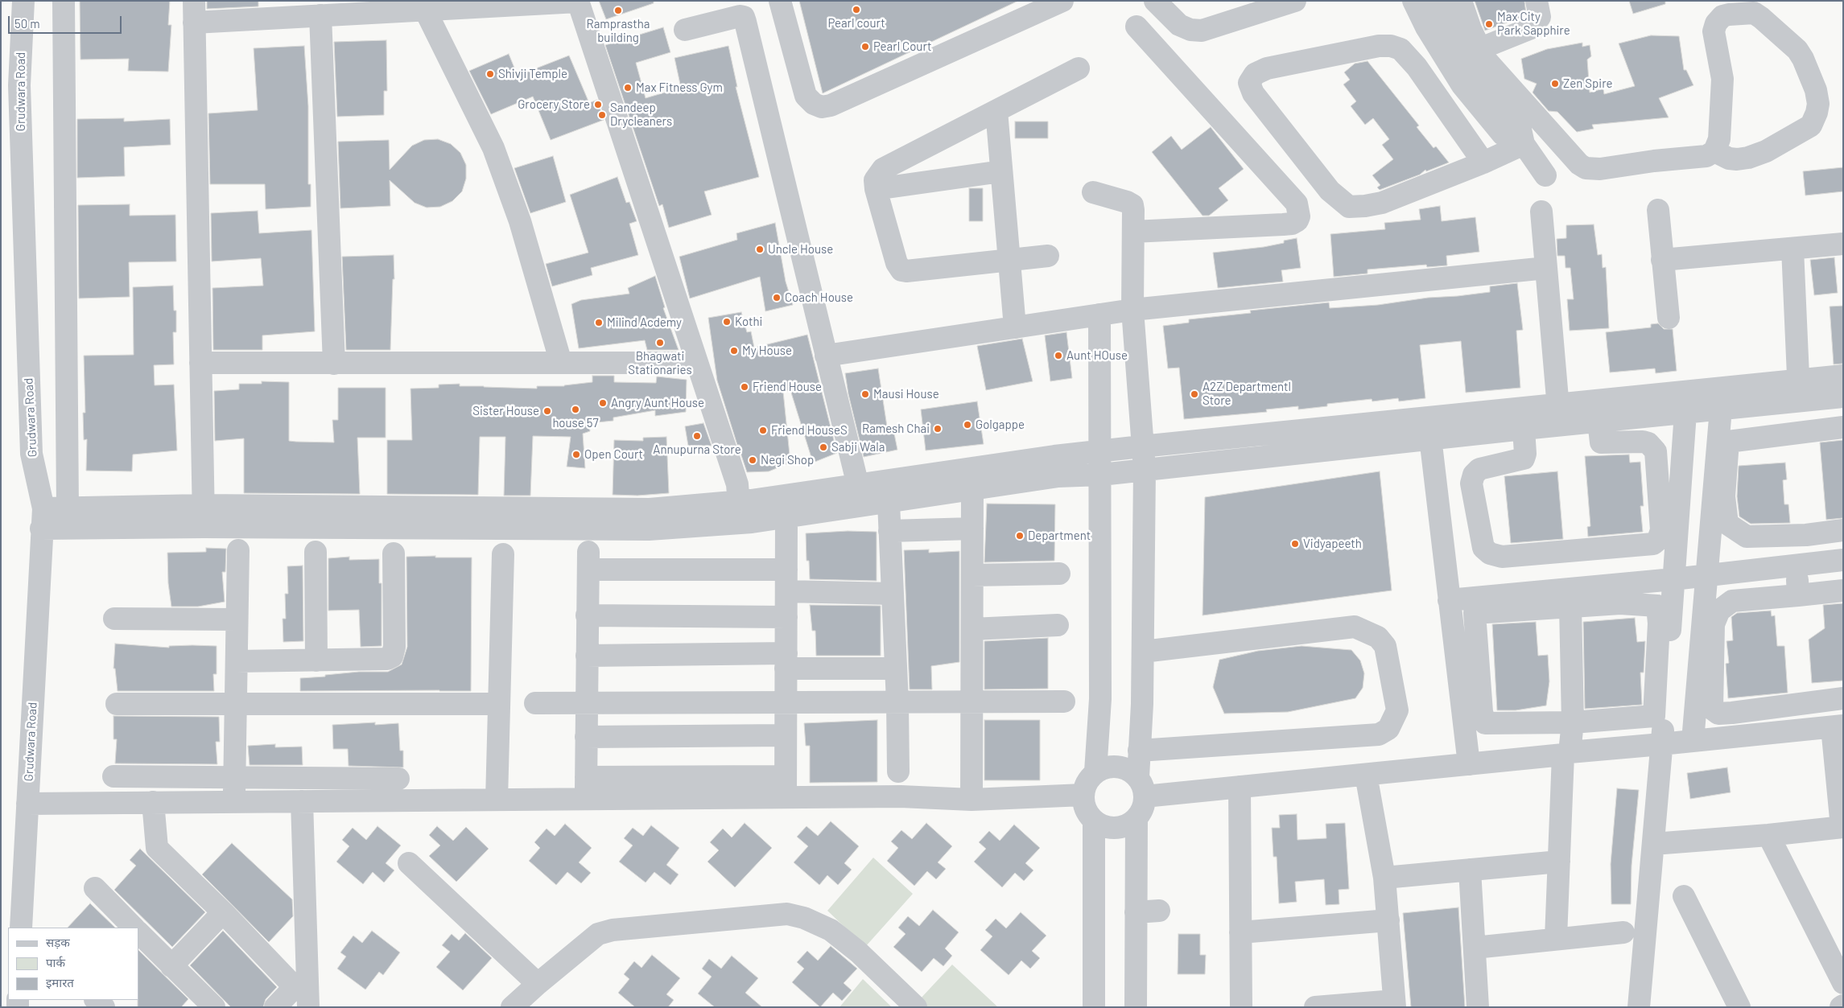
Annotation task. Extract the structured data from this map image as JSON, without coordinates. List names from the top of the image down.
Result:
{
  "streets": {
    "street": ["Grudwara Road"]
  },
  "places": [
    "Pearl court",
    "Ramprastha building",
    "Max City Park Sapphire",
    "Pearl Court",
    "Shivji Temple",
    "Zen Spire",
    "Max Fitness Gym",
    "Grocery Store",
    "Sandeep Drycleaners",
    "Uncle House",
    "Coach House",
    "Kothi",
    "Milind Acdemy",
    "Bhagwati Stationaries",
    "My House",
    "Aunt HOuse",
    "Friend House",
    "Mausi House",
    "A2Z Departmentl Store",
    "Angry Aunt House",
    "house 57",
    "Sister House",
    "Golgappe",
    "Ramesh Chai",
    "Friend HouseS",
    "Annupurna Store",
    "Sabji Wala",
    "Open Court",
    "Negi Shop",
    "Department",
    "Vidyapeeth"
  ],
  "legend": ["सड़क", "पार्क", "इमारत"],
  "scale_bar": "50 m"
}
